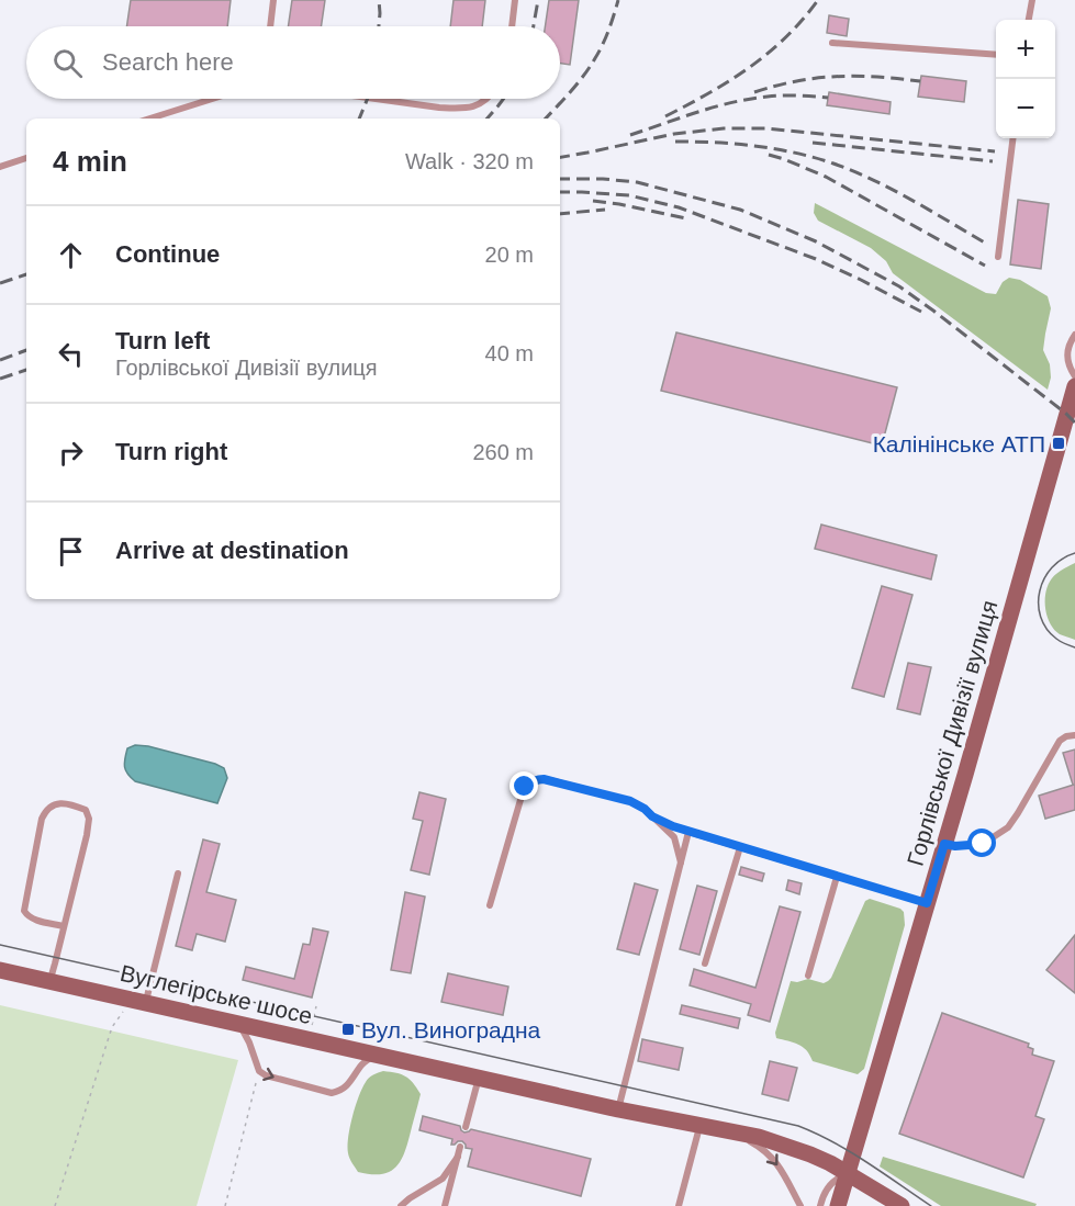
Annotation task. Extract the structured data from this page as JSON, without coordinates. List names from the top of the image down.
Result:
{
  "streets": {
    "street": ["Горлівської Дивізії вулиця", "Вуглегірське шосе"]
  },
  "crossings": [
    ["Горлівської Дивізії вулиця", "Вуглегірське шосе"]
  ],
  "places": {
    "transit": ["Калінінське АТП", "Вул. Виноградна"]
  },
  "page": {
    "map_buttons": ["+", "−"],
    "search": "Search here",
    "heading": ["4 min", "Walk · 320 m"],
    "list": [
      ["Continue", "20 m"],
      ["Turn left", "Горлівської Дивізії вулиця", "40 m"],
      ["Turn right", "260 m"],
      "Arrive at destination"
    ]
  }
}
